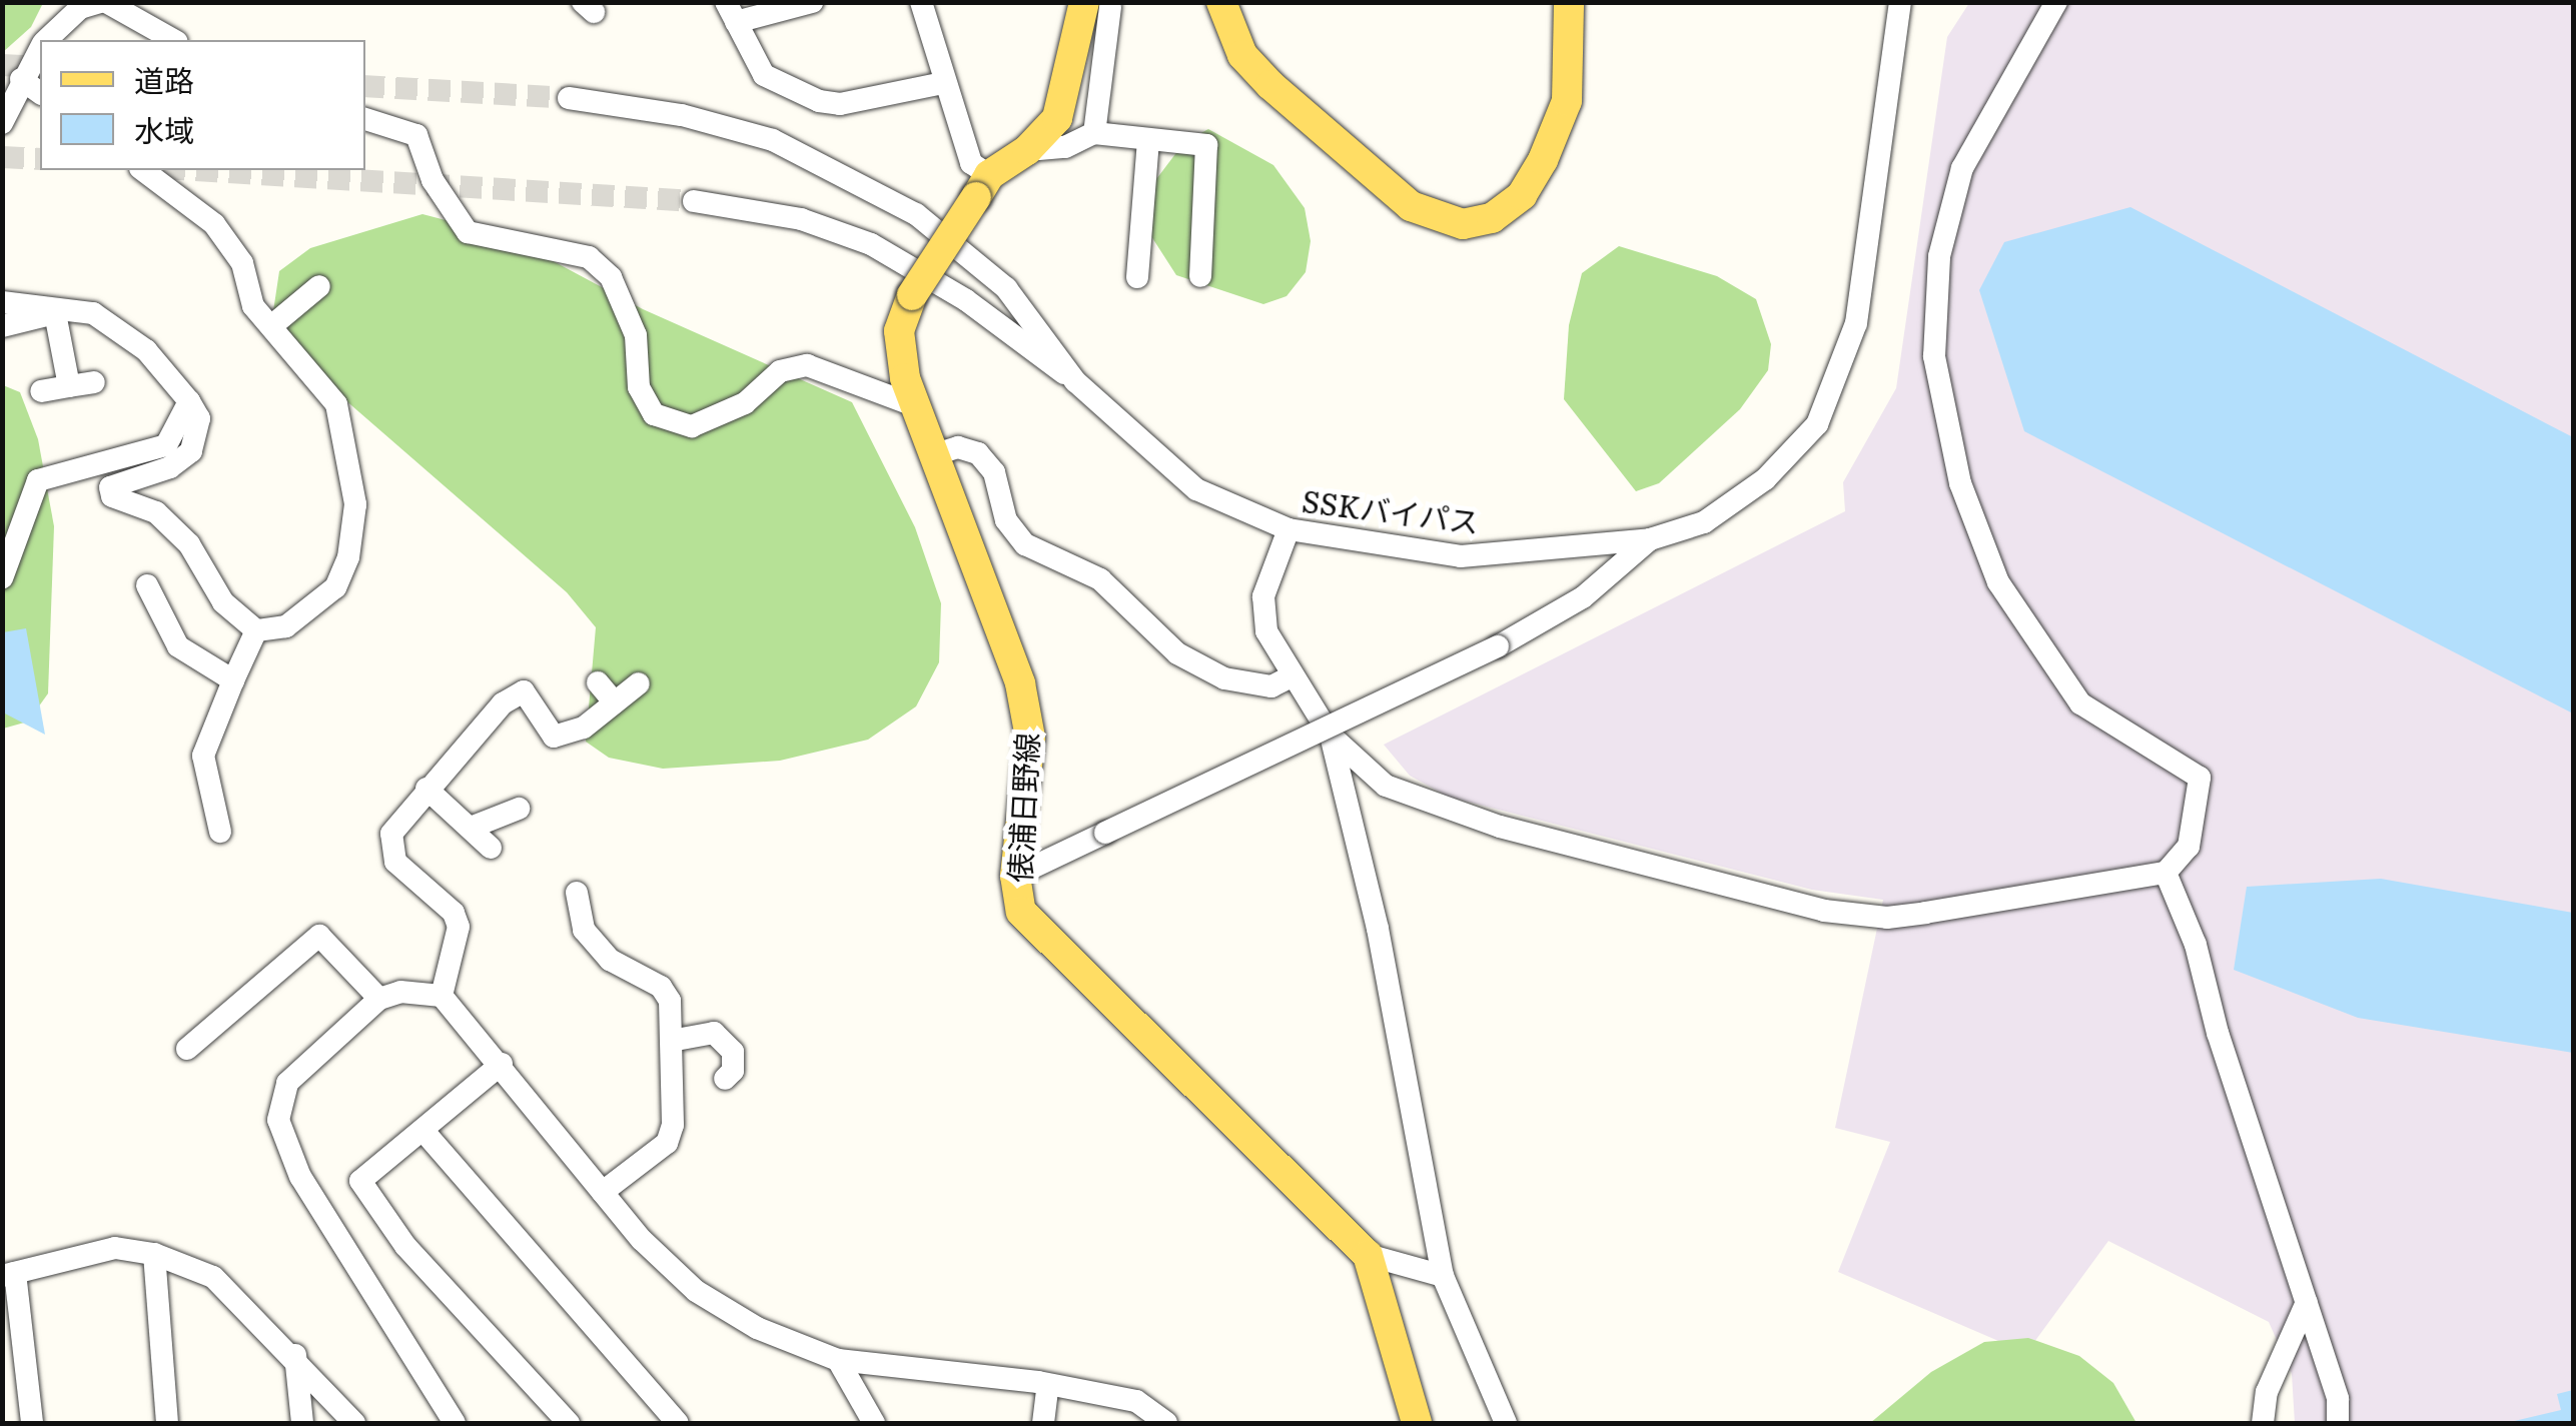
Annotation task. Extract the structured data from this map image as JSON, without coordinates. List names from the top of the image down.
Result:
{
  "streets": {
    "main road": ["俵浦日野線"],
    "street": ["SSKバイパス"]
  },
  "legend": ["道路", "水域"]
}
